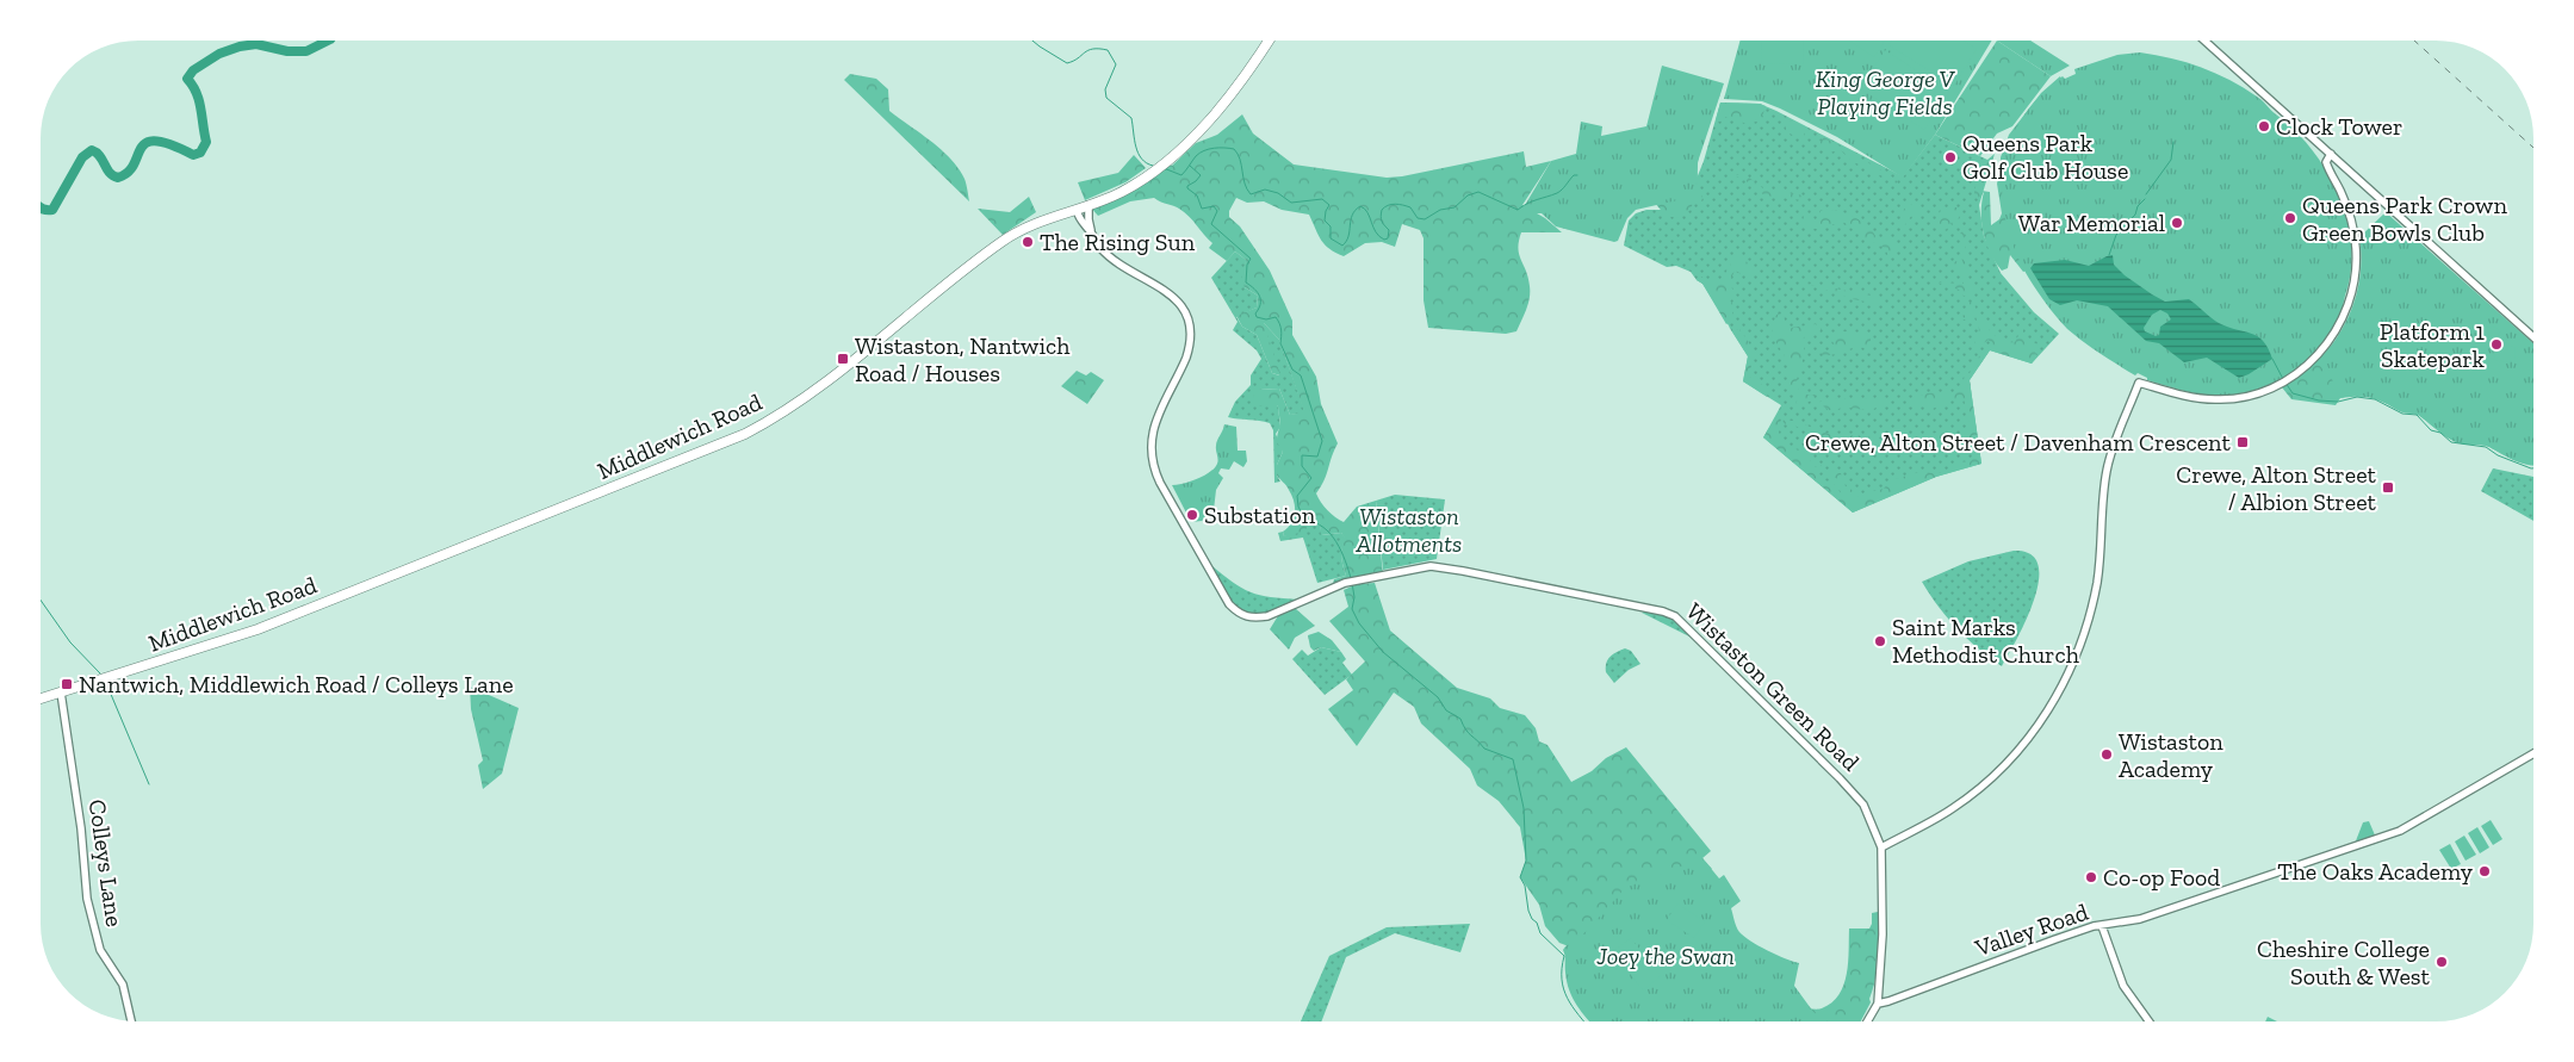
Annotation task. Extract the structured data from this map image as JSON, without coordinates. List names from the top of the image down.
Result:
{
  "streets": {
    "highway": ["Middlewich Road"],
    "street": ["Wistaston Green Road", "Colleys Lane", "Valley Road"]
  },
  "crossings": [
    ["Middlewich Road", "Wistaston Green Road"],
    ["Middlewich Road", "Colleys Lane"],
    ["Wistaston Green Road", "Valley Road"]
  ],
  "parks": ["King George V Playing Fields", "Wistaston Allotments", "Joey the Swan"],
  "places": {
    "other": [
      "Clock Tower",
      "Queens Park Golf Club House",
      "Queens Park Crown Green Bowls Club",
      "War Memorial",
      "The Rising Sun",
      "Platform 1 Skatepark",
      "Substation",
      "Saint Marks Methodist Church",
      "Wistaston Academy",
      "The Oaks Academy",
      "Co-op Food",
      "Cheshire College South & West"
    ],
    "transit": [
      "Wistaston, Nantwich Road / Houses",
      "Crewe, Alton Street / Davenham Crescent",
      "Crewe, Alton Street / Albion Street",
      "Nantwich, Middlewich Road / Colleys Lane"
    ]
  }
}
